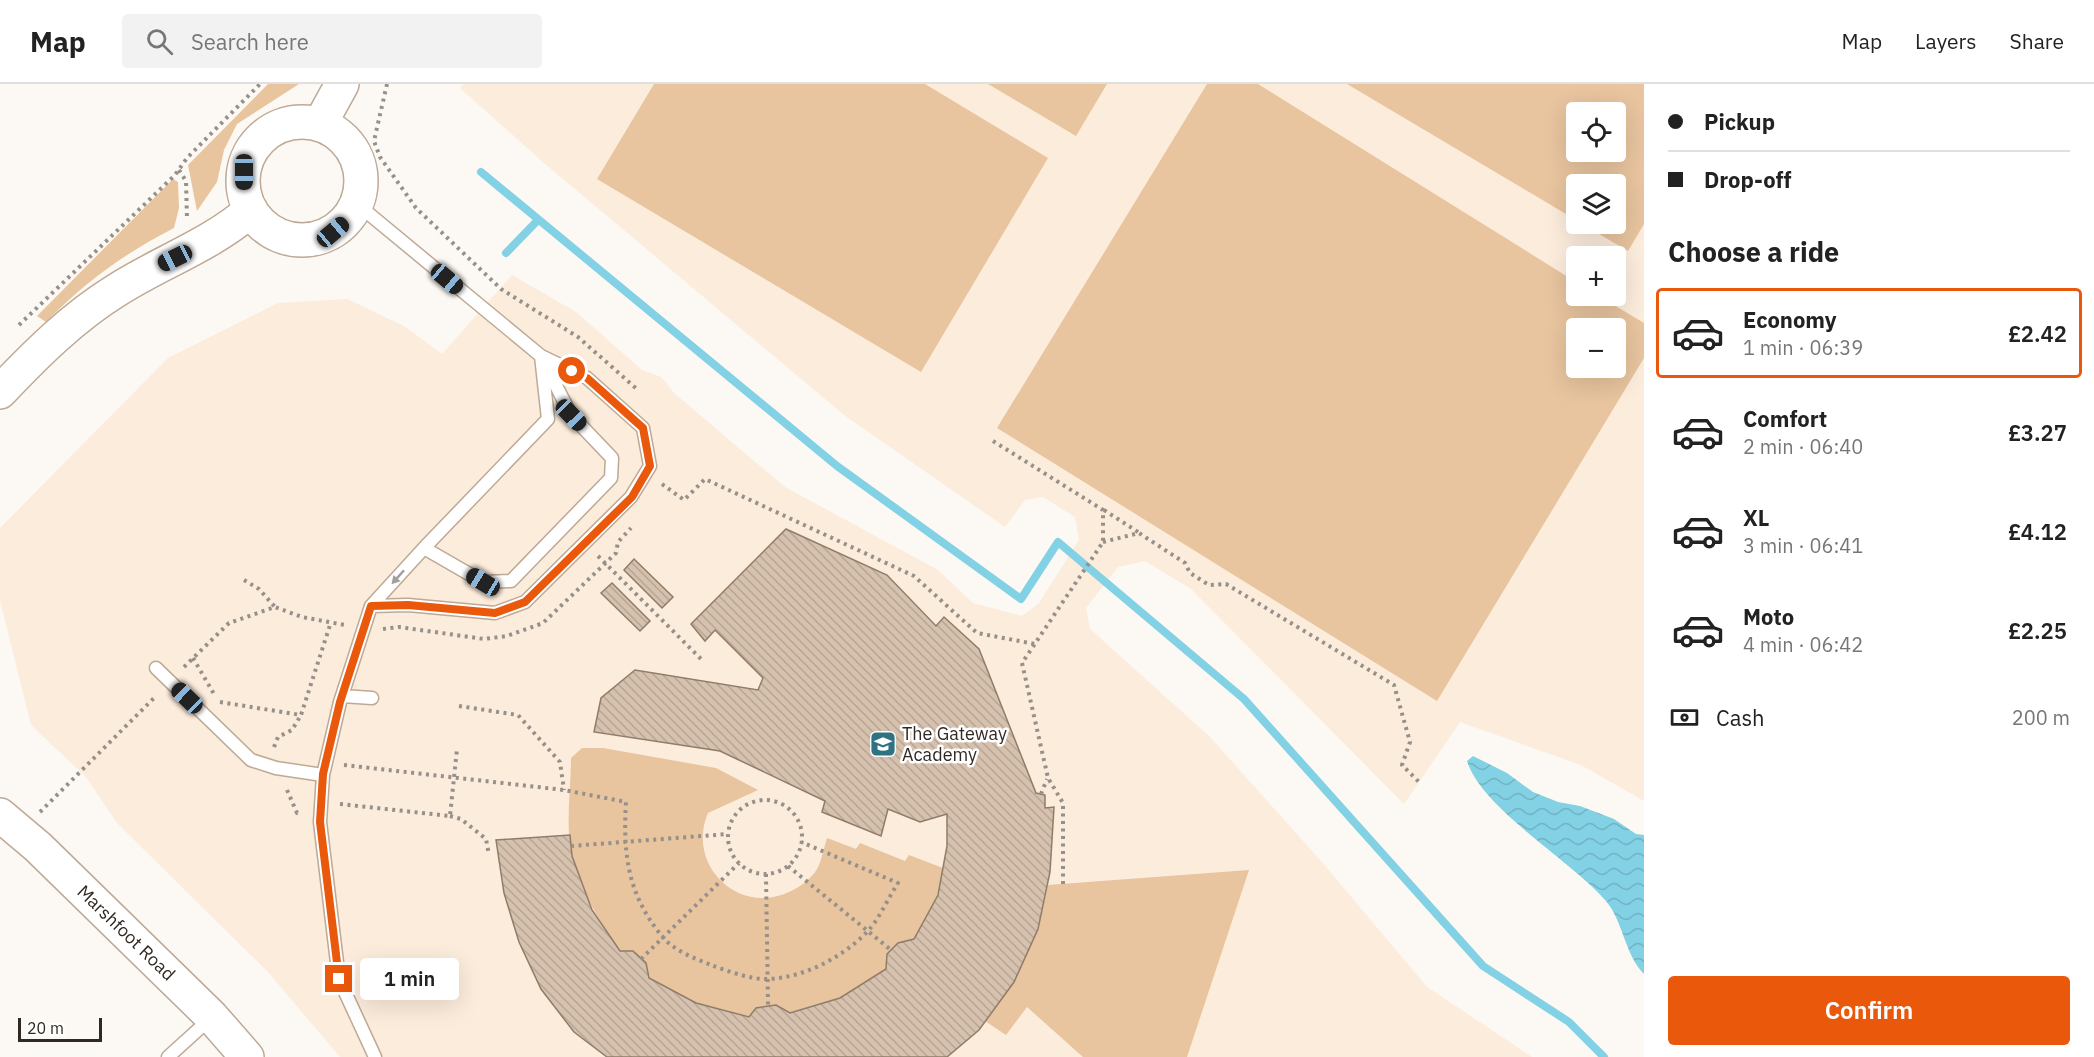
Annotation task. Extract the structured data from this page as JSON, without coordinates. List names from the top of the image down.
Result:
{
  "streets": {
    "main road": ["Marshfoot Road"]
  },
  "places": {
    "school or university": ["The Gateway Academy"]
  },
  "scale_bar": "20 m",
  "page": {
    "header": "Map",
    "search": "Search here",
    "nav": ["Map", "Layers", "Share"],
    "banner": ["Pickup", "Drop-off"],
    "map_buttons": ["+", "−"],
    "heading": "Choose a ride",
    "list": [
      {
        "name": "Economy",
        "note": "1 min · 06:39",
        "value": "£2.42"
      },
      {
        "name": "Comfort",
        "note": "2 min · 06:40",
        "value": "£3.27"
      },
      {
        "name": "XL",
        "note": "3 min · 06:41",
        "value": "£4.12"
      },
      {
        "name": "Moto",
        "note": "4 min · 06:42",
        "value": "£2.25"
      }
    ],
    "pay": ["Cash", "200 m"],
    "bubble": "1 min",
    "buttons": "Confirm",
    "scale": "20 m"
  }
}
